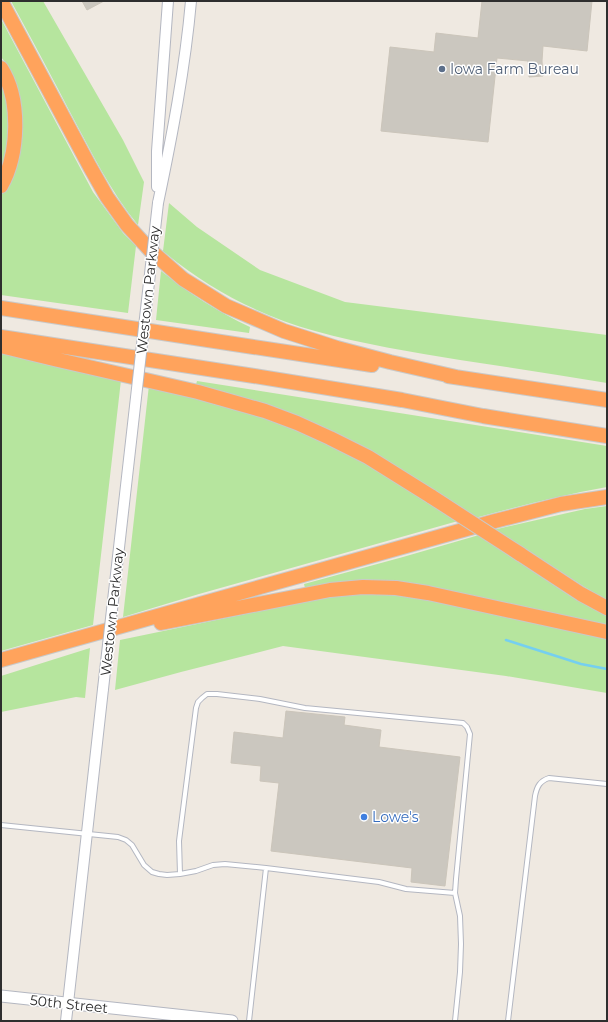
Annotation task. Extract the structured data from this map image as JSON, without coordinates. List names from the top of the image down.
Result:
{
  "streets": {
    "main road": ["50th Street"],
    "street": ["Westown Parkway"]
  },
  "crossings": [
    ["Westown Parkway", "50th Street"]
  ],
  "places": ["Iowa Farm Bureau", "Lowe's"]
}
